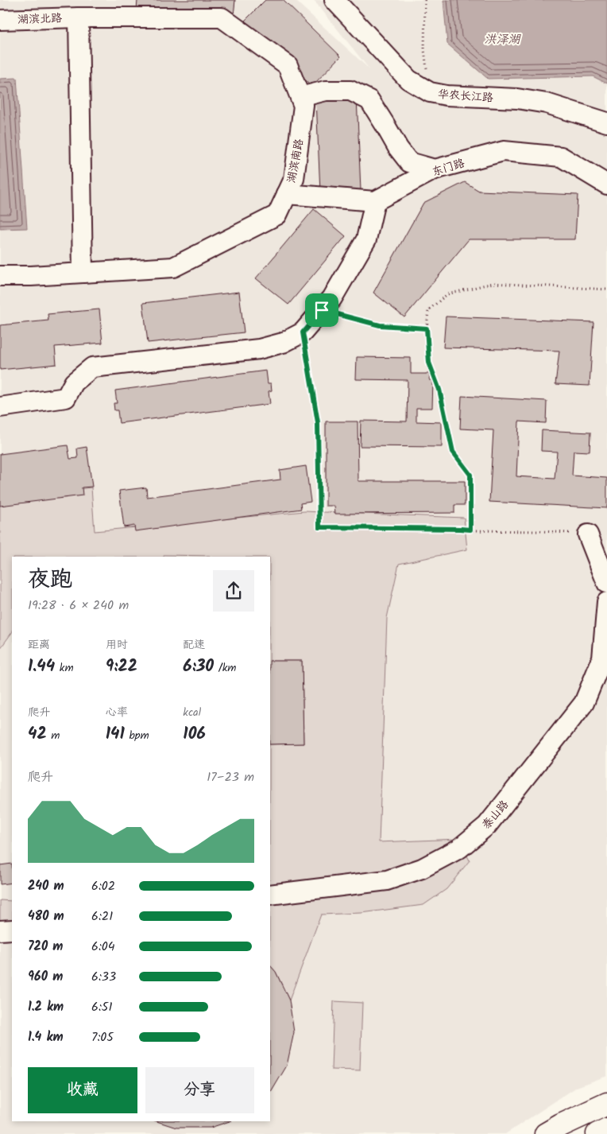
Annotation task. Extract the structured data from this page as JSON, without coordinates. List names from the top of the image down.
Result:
{
  "streets": {
    "street": [
      "湖滨北路",
      "华农长江路",
      "湖滨南路",
      "东门路",
      "泰山路"
    ]
  },
  "crossings": [
    ["湖滨北路", "湖滨南路"]
  ],
  "water": ["洪泽湖"],
  "page": {
    "heading": ["夜跑", "19:28 · 6 × 240 m"],
    "stats": [
      ["距离", "1.44 km"],
      ["用时", "9:22"],
      ["配速", "6:30 /km"],
      ["爬升", "42 m"],
      ["心率", "141 bpm"],
      ["kcal", "106"]
    ],
    "chart": ["爬升", "17–23 m"],
    "list": [
      {
        "name": "240 m",
        "note": "6:02"
      },
      {
        "name": "480 m",
        "note": "6:21"
      },
      {
        "name": "720 m",
        "note": "6:04"
      },
      {
        "name": "960 m",
        "note": "6:33"
      },
      {
        "name": "1.2 km",
        "note": "6:51"
      },
      {
        "name": "1.4 km",
        "note": "7:05"
      }
    ],
    "buttons": ["收藏", "分享"]
  }
}
